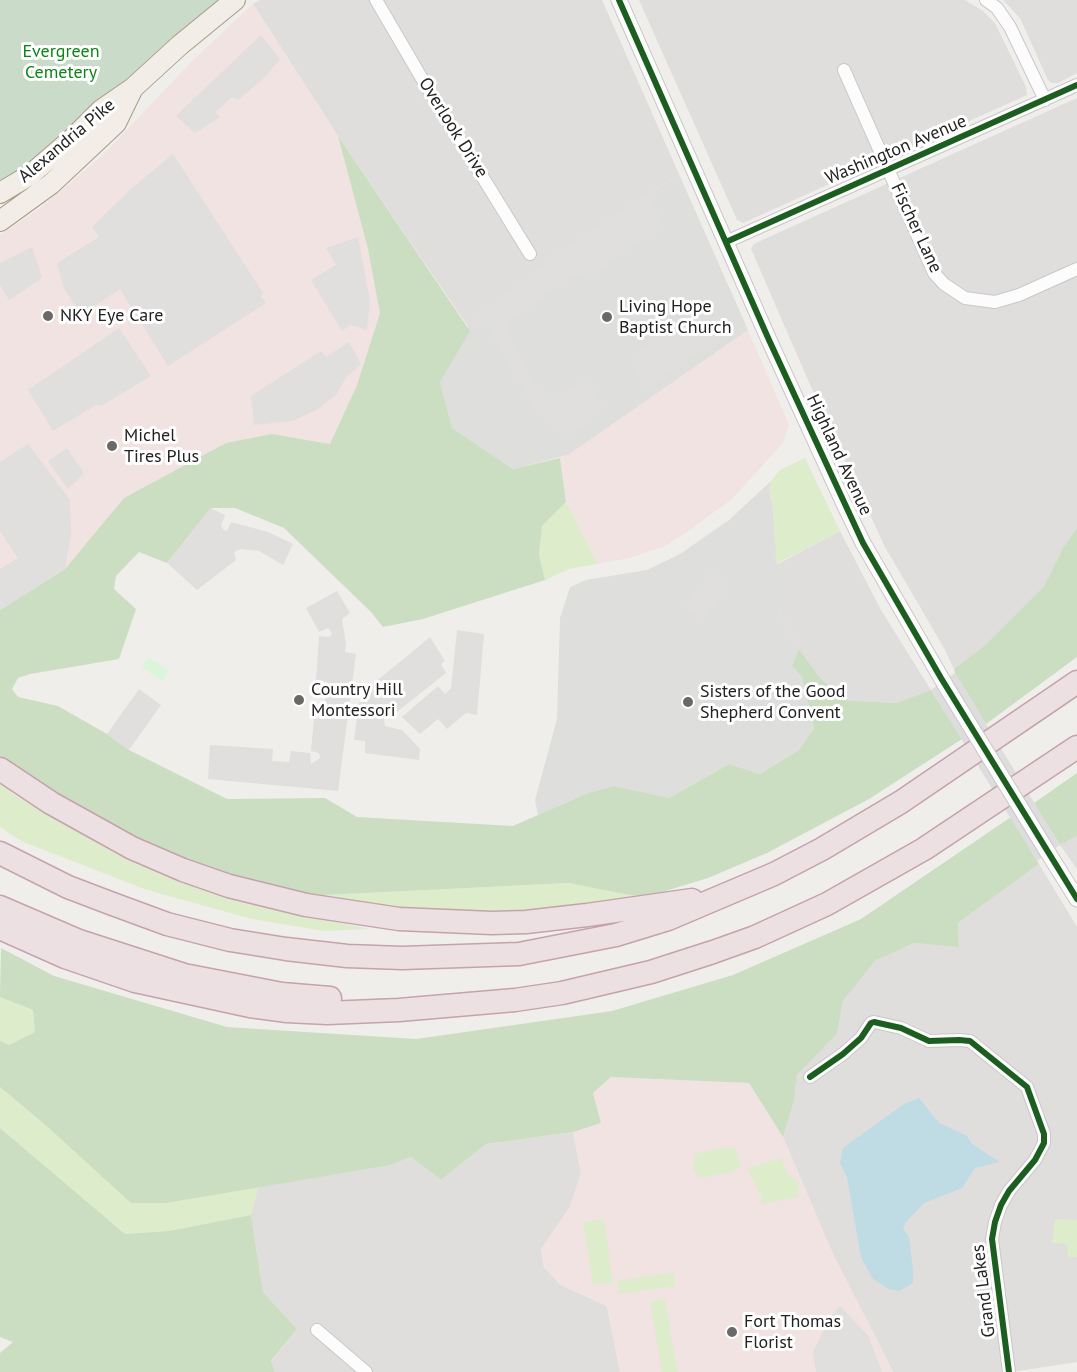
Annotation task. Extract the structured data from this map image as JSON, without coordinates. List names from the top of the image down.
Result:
{
  "streets": {
    "main road": ["Alexandria Pike"],
    "street": [
      "Overlook Drive",
      "Washington Avenue",
      "Fischer Lane",
      "Highland Avenue",
      "Grand Lakes"
    ]
  },
  "crossings": [
    ["Washington Avenue", "Fischer Lane"],
    ["Washington Avenue", "Highland Avenue"]
  ],
  "parks": ["Evergreen Cemetery"],
  "places": [
    "NKY Eye Care",
    "Living Hope Baptist Church",
    "Michel Tires Plus",
    "Country Hill Montessori",
    "Sisters of the Good Shepherd Convent",
    "Fort Thomas Florist"
  ]
}
